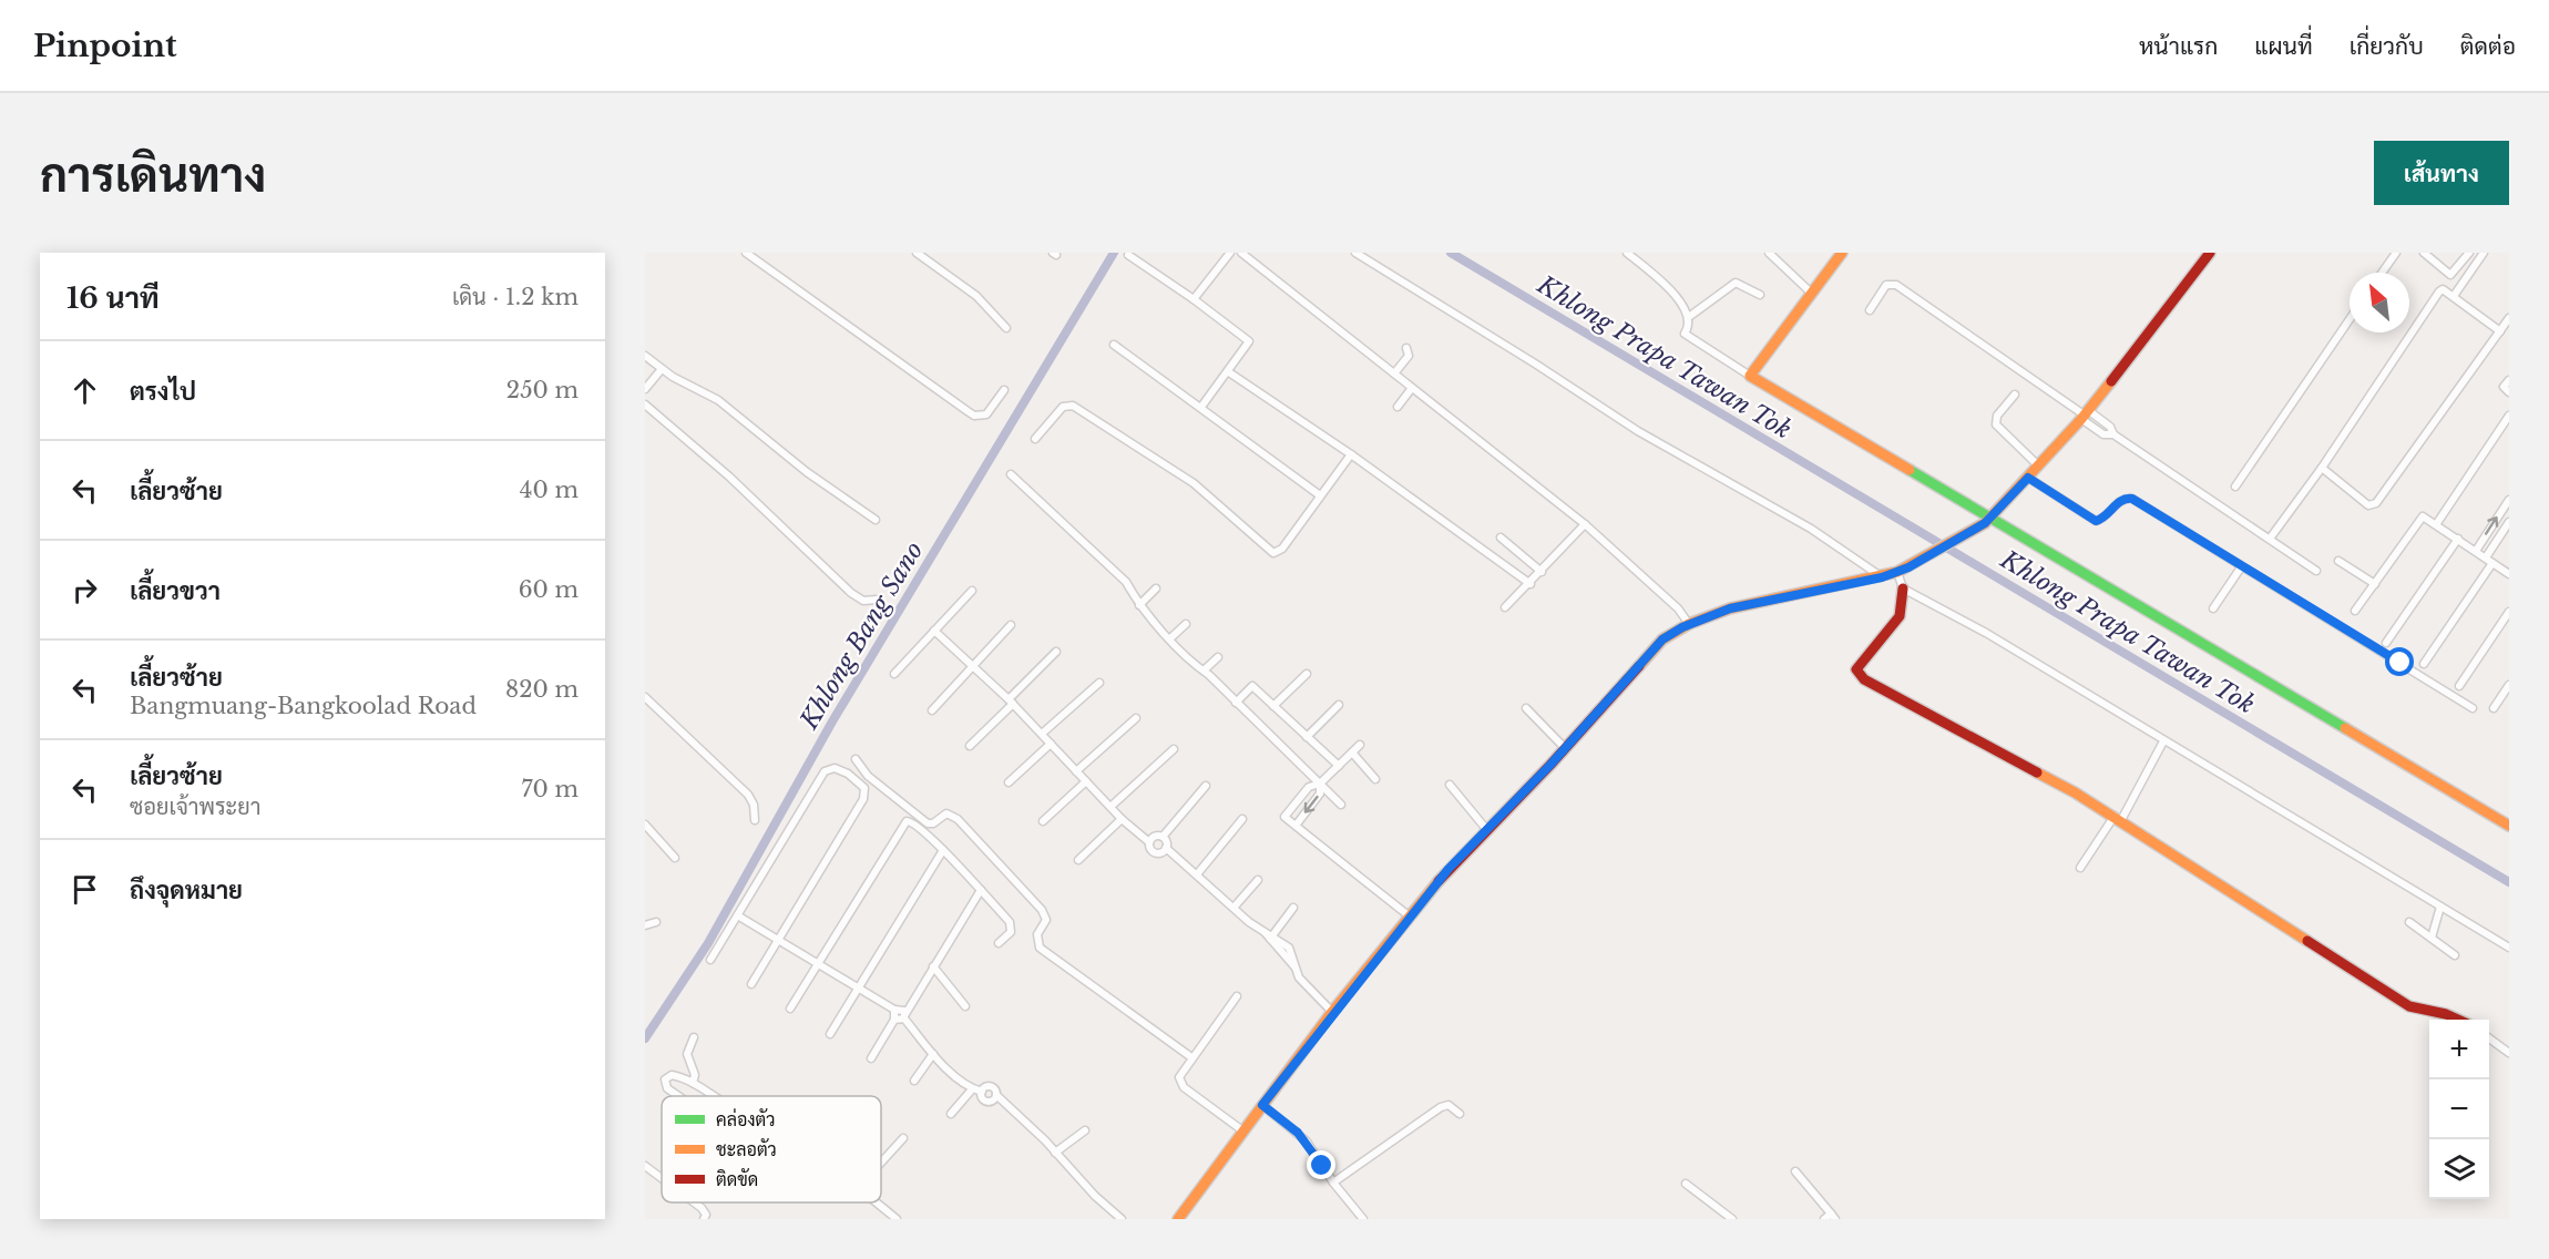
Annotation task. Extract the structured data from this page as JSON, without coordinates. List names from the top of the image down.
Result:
{
  "water": ["Khlong Prapa Tawan Tok", "Khlong Bang Sano"],
  "legend": ["คล่องตัว", "ชะลอตัว", "ติดขัด"],
  "north": "top left",
  "page": {
    "header": "Pinpoint",
    "nav": [
      "หน้าแรก",
      "แผนที่",
      "เกี่ยวกับ",
      "ติดต่อ"
    ],
    "buttons": "เส้นทาง",
    "title": "การเดินทาง",
    "heading": ["16 นาที", "เดิน · 1.2 km"],
    "list": [
      ["ตรงไป", "250 m"],
      ["เลี้ยวซ้าย", "40 m"],
      ["เลี้ยวขวา", "60 m"],
      ["เลี้ยวซ้าย", "Bangmuang-Bangkoolad Road", "820 m"],
      ["เลี้ยวซ้าย", "ซอยเจ้าพระยา", "70 m"],
      "ถึงจุดหมาย"
    ],
    "map_buttons": ["+", "−"]
  }
}
